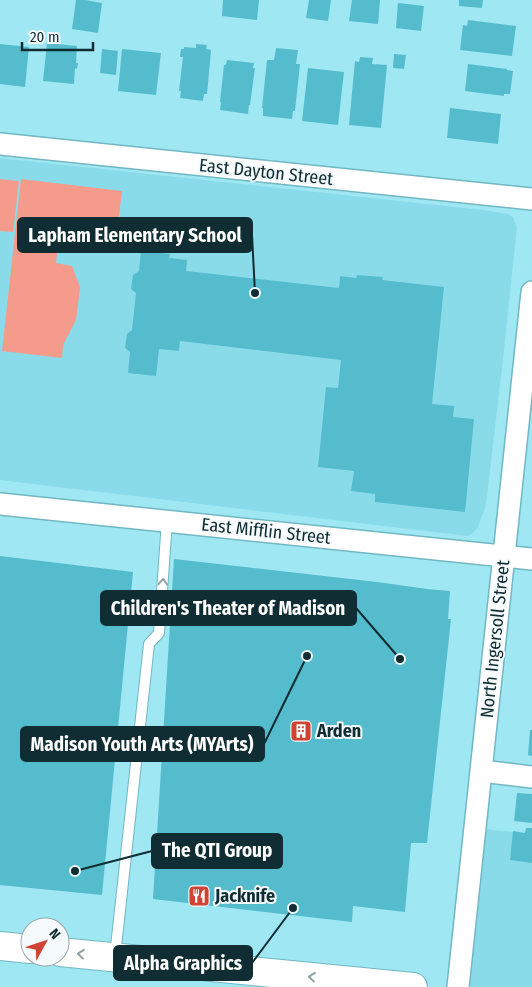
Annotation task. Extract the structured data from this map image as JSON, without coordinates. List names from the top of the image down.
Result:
{
  "streets": {
    "street": ["East Dayton Street", "East Mifflin Street", "North Ingersoll Street"]
  },
  "crossings": [
    ["East Mifflin Street", "North Ingersoll Street"]
  ],
  "places": {
    "other": [
      "Lapham Elementary School",
      "Madison Youth Arts (MYArts)",
      "Children's Theater of Madison",
      "The QTI Group",
      "Alpha Graphics"
    ],
    "building": ["Arden"],
    "restaurant": ["Jacknife"]
  },
  "scale_bar": "20 m",
  "north": "top right"
}
